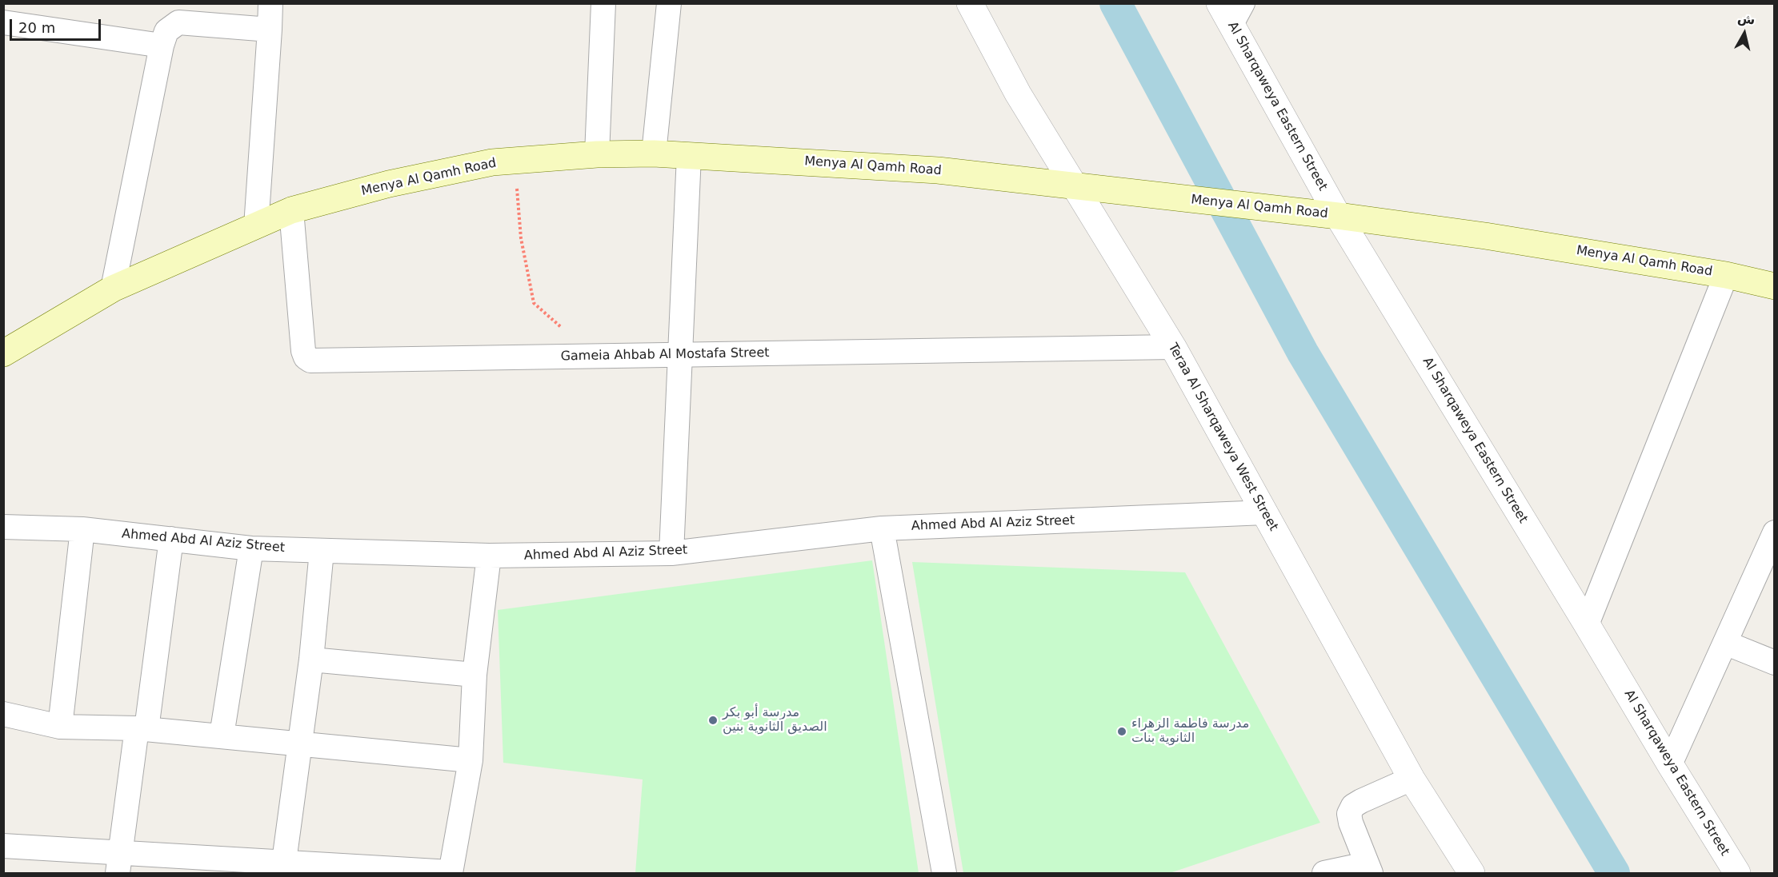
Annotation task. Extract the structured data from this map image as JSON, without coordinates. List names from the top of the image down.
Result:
{
  "streets": {
    "main road": ["Menya Al Qamh Road"],
    "street": [
      "Al Sharqaweya Eastern Street",
      "Gameia Ahbab Al Mostafa Street",
      "Teraa Al Sharqaweya West Street",
      "Ahmed Abd Al Aziz Street"
    ]
  },
  "crossings": [
    ["Al Sharqaweya Eastern Street", "Menya Al Qamh Road"],
    ["Menya Al Qamh Road", "Gameia Ahbab Al Mostafa Street"],
    ["Menya Al Qamh Road", "Teraa Al Sharqaweya West Street"],
    ["Gameia Ahbab Al Mostafa Street", "Teraa Al Sharqaweya West Street"],
    ["Teraa Al Sharqaweya West Street", "Ahmed Abd Al Aziz Street"]
  ],
  "places": ["مدرسة أبو بكر الصديق الثانوية بنين", "مدرسة فاطمة الزهراء الثانوية بنات"],
  "scale_bar": "20 m",
  "north": "top"
}
